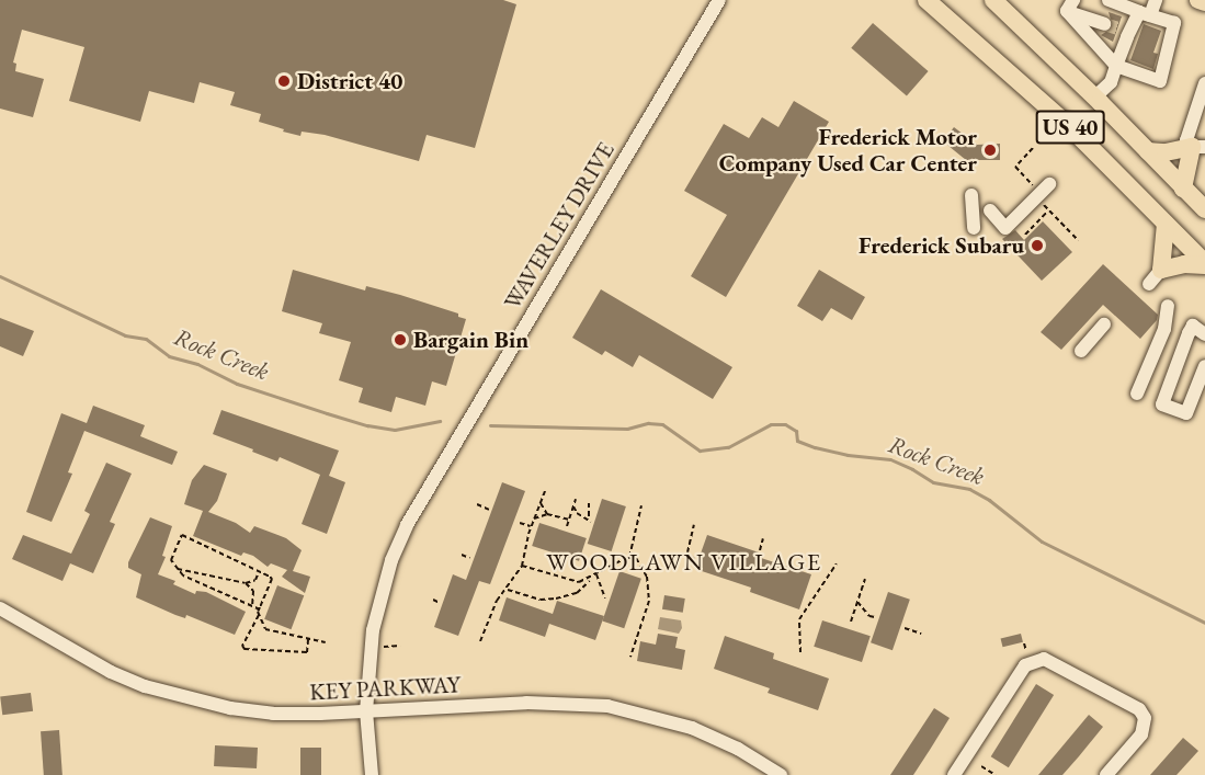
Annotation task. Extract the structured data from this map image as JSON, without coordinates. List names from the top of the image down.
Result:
{
  "streets": {
    "main road": ["US 40"],
    "street": ["WAVERLEY DRIVE", "KEY PARKWAY"]
  },
  "crossings": [
    ["WAVERLEY DRIVE", "KEY PARKWAY"]
  ],
  "districts": ["WOODLAWN VILLAGE"],
  "water": ["Rock Creek"],
  "places": [
    "District 40",
    "Frederick Motor Company Used Car Center",
    "Frederick Subaru",
    "Bargain Bin"
  ]
}
